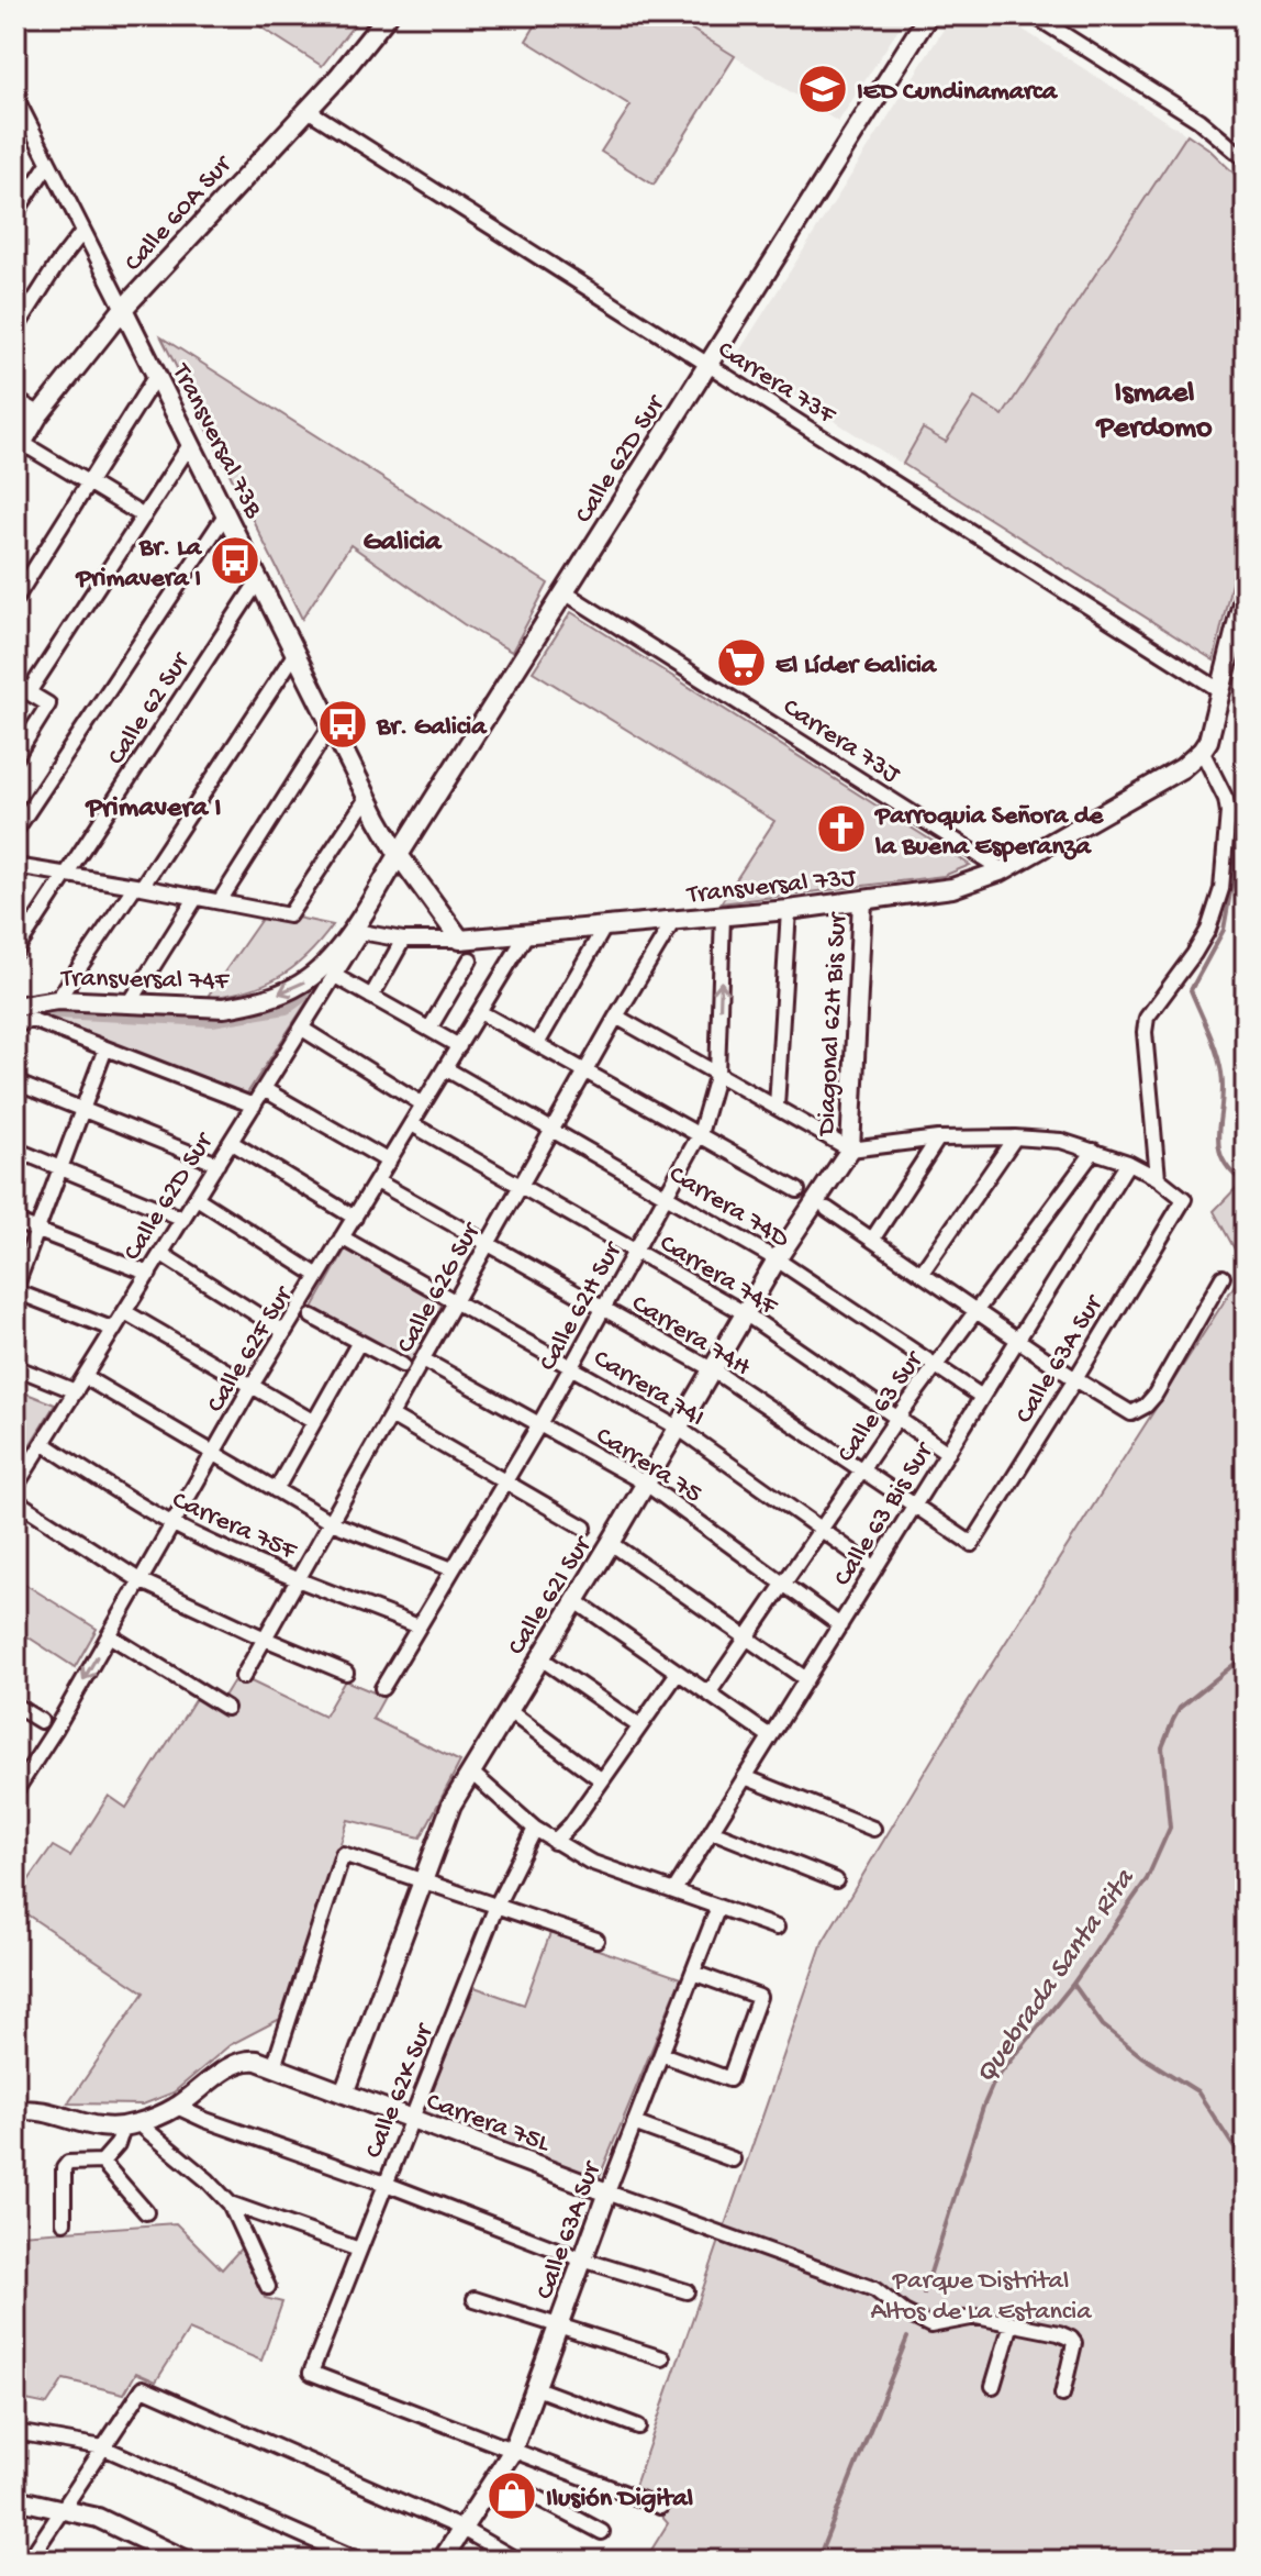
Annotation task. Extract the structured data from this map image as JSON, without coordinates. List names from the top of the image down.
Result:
{
  "streets": {
    "street": [
      "Calle 60A Sur",
      "Carrera 73F",
      "Transversal 73B",
      "Calle 62D Sur",
      "Calle 62 Sur",
      "Carrera 73J",
      "Transversal 73J",
      "Transversal 74F",
      "Diagonal 62H Bis Sur",
      "Carrera 74D",
      "Carrera 74F",
      "Calle 62G Sur",
      "Calle 62H Sur",
      "Carrera 74H",
      "Calle 62F Sur",
      "Calle 63A Sur",
      "Carrera 74I",
      "Calle 63 Sur",
      "Carrera 75",
      "Calle 63 Bis Sur",
      "Carrera 75F",
      "Calle 62I Sur",
      "Calle 62K Sur",
      "Carrera 75L"
    ]
  },
  "crossings": [
    ["Calle 60A Sur", "Carrera 73F"],
    ["Calle 60A Sur", "Transversal 73B"],
    ["Carrera 73F", "Calle 62D Sur"],
    ["Transversal 73B", "Calle 62D Sur"],
    ["Transversal 73B", "Calle 62 Sur"],
    ["Transversal 73B", "Transversal 73J"],
    ["Calle 62D Sur", "Carrera 73J"],
    ["Calle 62D Sur", "Transversal 73J"],
    ["Calle 62D Sur", "Transversal 74F"],
    ["Calle 62D Sur", "Carrera 75F"],
    ["Carrera 73J", "Transversal 73J"],
    ["Transversal 73J", "Transversal 74F"],
    ["Transversal 73J", "Diagonal 62H Bis Sur"],
    ["Transversal 73J", "Calle 62G Sur"],
    ["Transversal 73J", "Calle 62H Sur"],
    ["Transversal 73J", "Calle 62F Sur"],
    ["Diagonal 62H Bis Sur", "Calle 62I Sur"],
    ["Carrera 74D", "Calle 62G Sur"],
    ["Carrera 74D", "Calle 62H Sur"],
    ["Carrera 74D", "Calle 62F Sur"],
    ["Carrera 74D", "Calle 63 Sur"],
    ["Carrera 74D", "Calle 63 Bis Sur"],
    ["Carrera 74D", "Calle 62I Sur"],
    ["Carrera 74F", "Calle 62G Sur"],
    ["Carrera 74F", "Calle 62H Sur"],
    ["Carrera 74F", "Calle 62F Sur"],
    ["Carrera 74F", "Calle 63 Sur"],
    ["Carrera 74F", "Calle 63 Bis Sur"],
    ["Carrera 74F", "Calle 62I Sur"],
    ["Calle 62G Sur", "Carrera 74H"],
    ["Calle 62G Sur", "Carrera 74I"],
    ["Calle 62G Sur", "Carrera 75"],
    ["Calle 62G Sur", "Carrera 75F"],
    ["Calle 62H Sur", "Carrera 74H"],
    ["Calle 62H Sur", "Carrera 74I"],
    ["Calle 62H Sur", "Carrera 75"],
    ["Calle 62H Sur", "Carrera 75F"],
    ["Carrera 74H", "Calle 62F Sur"],
    ["Carrera 74H", "Calle 63A Sur"],
    ["Carrera 74H", "Calle 63 Sur"],
    ["Carrera 74H", "Calle 63 Bis Sur"],
    ["Carrera 74H", "Calle 62I Sur"],
    ["Calle 62F Sur", "Carrera 74I"],
    ["Calle 62F Sur", "Carrera 75F"],
    ["Calle 63A Sur", "Calle 62K Sur"],
    ["Calle 63A Sur", "Carrera 75L"],
    ["Carrera 74I", "Calle 63 Sur"],
    ["Carrera 74I", "Calle 63 Bis Sur"],
    ["Carrera 74I", "Calle 62I Sur"],
    ["Calle 63 Sur", "Carrera 75"],
    ["Carrera 75", "Calle 63 Bis Sur"],
    ["Carrera 75", "Calle 62I Sur"],
    ["Calle 62I Sur", "Carrera 75L"],
    ["Calle 62K Sur", "Carrera 75L"]
  ],
  "one_way": ["Transversal 74F"],
  "districts": ["Ismael Perdomo", "Galicia", "Primavera I"],
  "water": ["Quebrada Santa Rita"],
  "parks": ["Parque Distrital Altos de La Estancia"],
  "places": {
    "school or university": ["IED Cundinamarca"],
    "bus stop": ["Br. La Primavera I", "Br. Galicia"],
    "supermarket": ["El Líder Galicia"],
    "church": ["Parroquia Señora de la Buena Esperanza"],
    "shop": ["Ilusión Digital"]
  }
}
